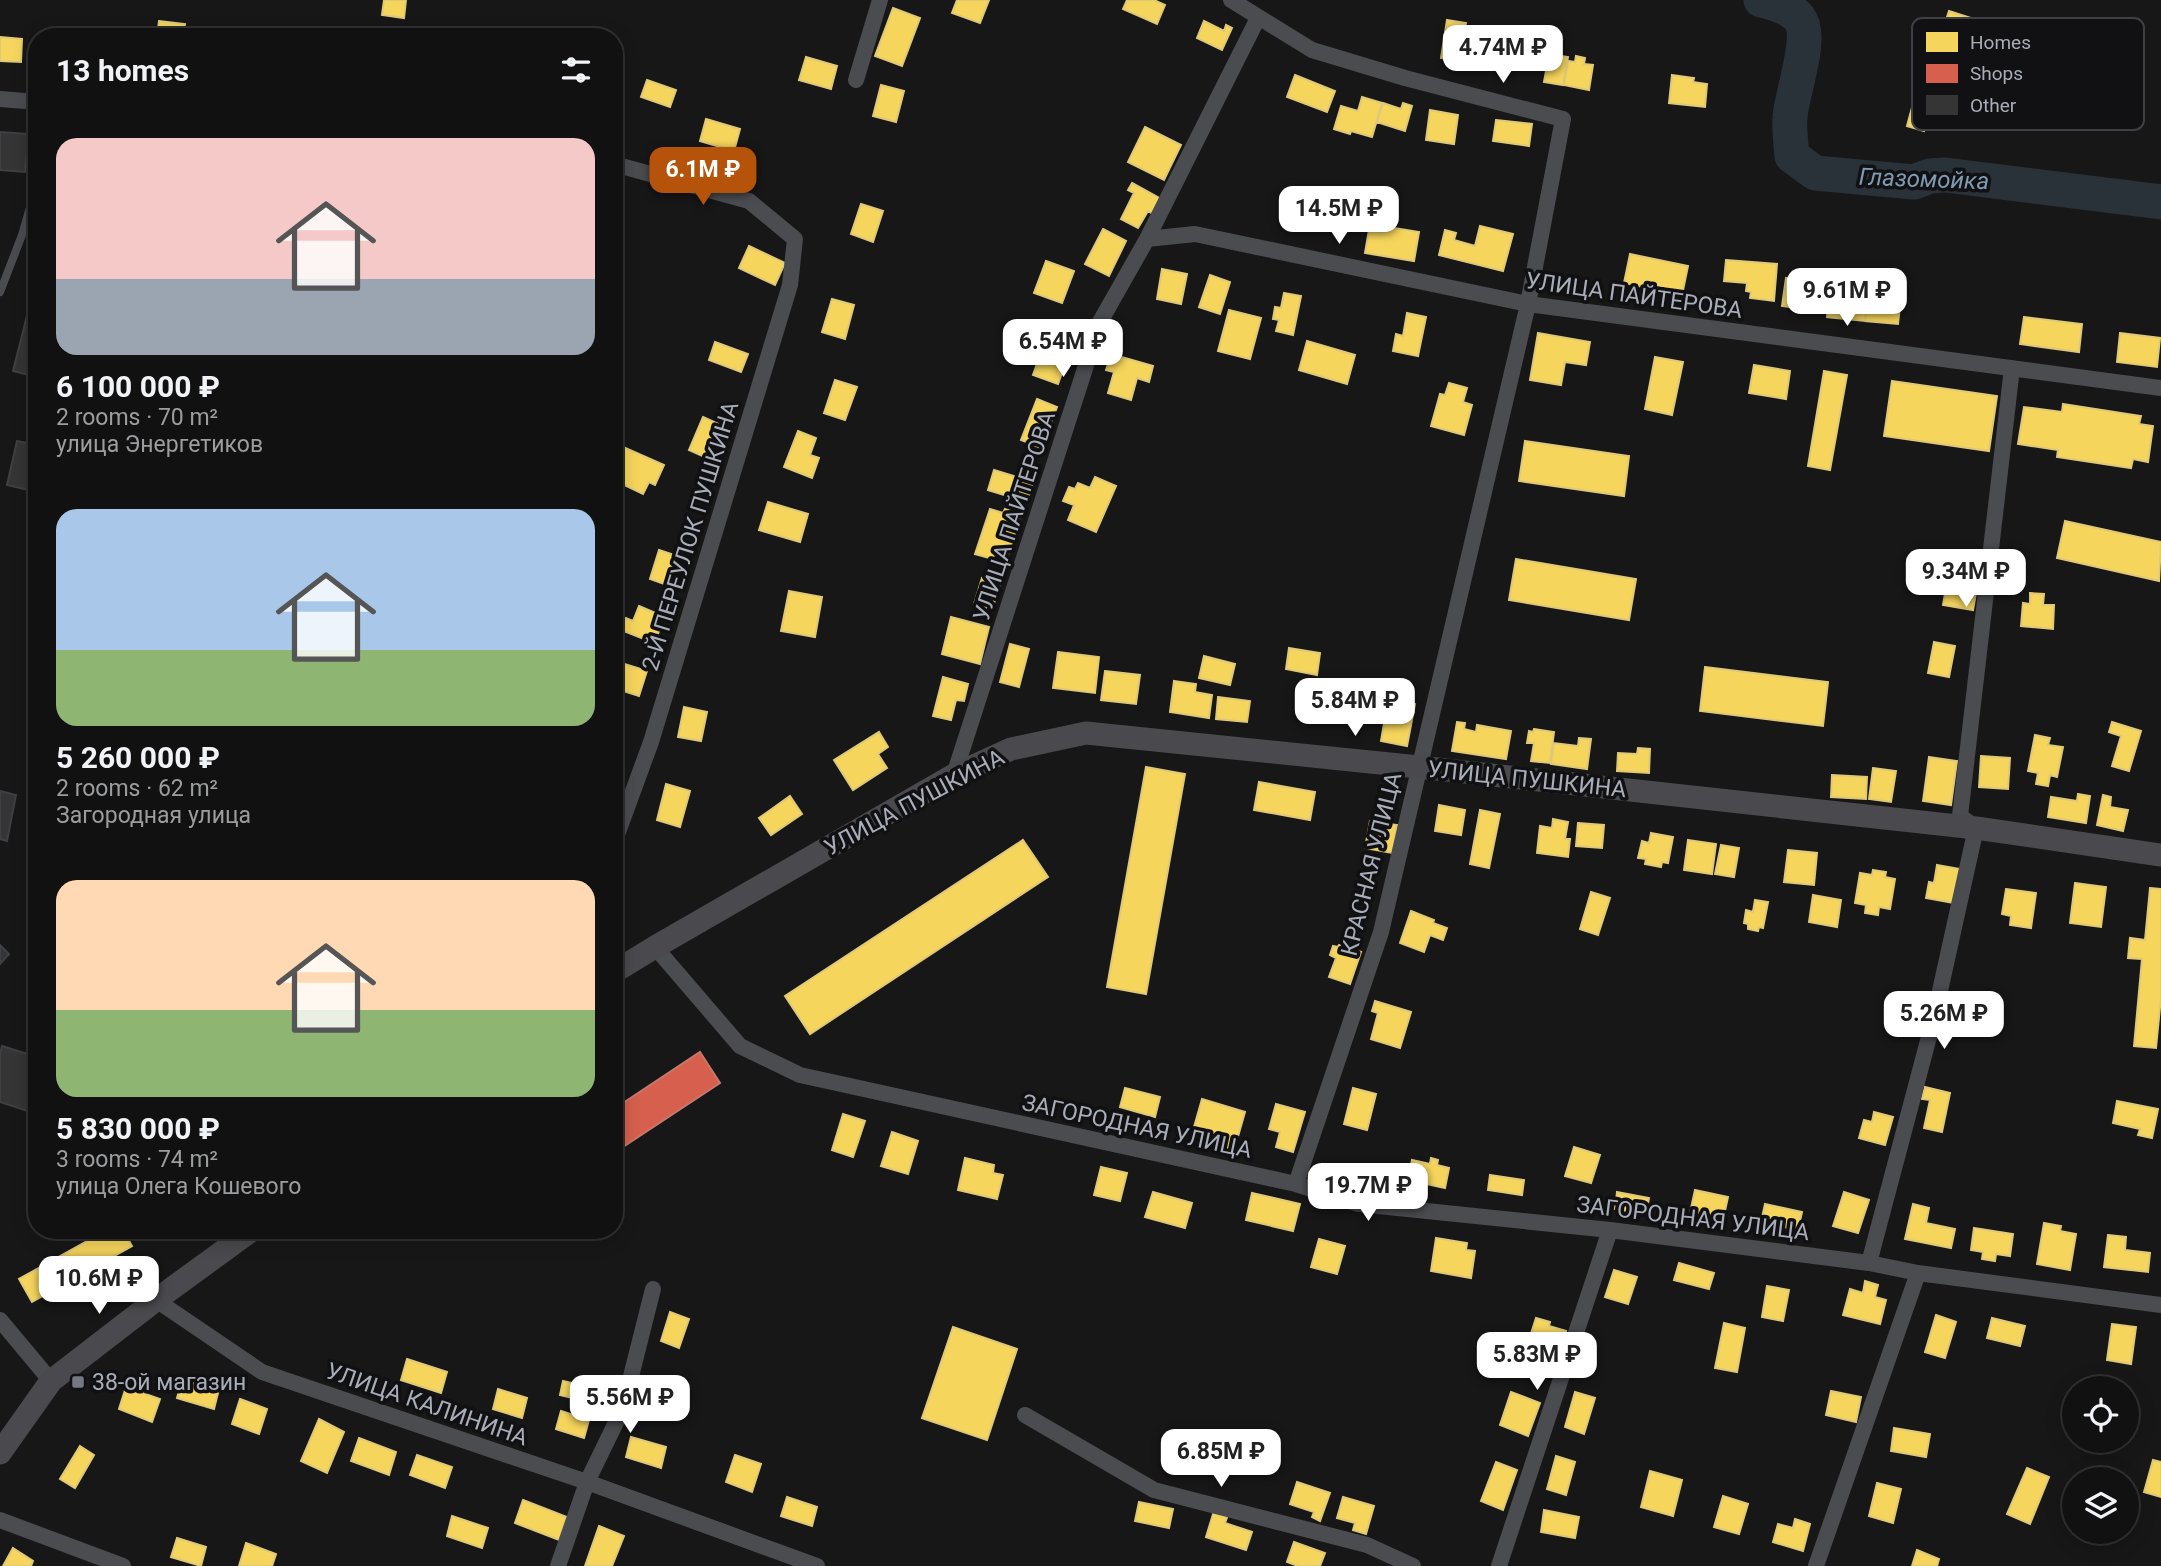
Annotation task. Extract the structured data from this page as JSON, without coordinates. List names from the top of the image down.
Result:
{
  "streets": {
    "main road": ["УЛИЦА ПУШКИНА"],
    "street": [
      "УЛИЦА ПАЙТЕРОВА",
      "2-Й ПЕРЕУЛОК ПУШКИНА",
      "КРАСНАЯ УЛИЦА",
      "ЗАГОРОДНАЯ УЛИЦА",
      "УЛИЦА КАЛИНИНА"
    ]
  },
  "crossings": [
    ["УЛИЦА ПАЙТЕРОВА", "УЛИЦА ПУШКИНА"],
    ["УЛИЦА ПАЙТЕРОВА", "КРАСНАЯ УЛИЦА"],
    ["УЛИЦА ПУШКИНА", "КРАСНАЯ УЛИЦА"],
    ["УЛИЦА ПУШКИНА", "ЗАГОРОДНАЯ УЛИЦА"],
    ["КРАСНАЯ УЛИЦА", "ЗАГОРОДНАЯ УЛИЦА"]
  ],
  "water": ["Глазомойка"],
  "places": {
    "transit": ["38-ой магазин"]
  },
  "legend": ["Homes", "Shops", "Other"],
  "page": {
    "price": [
      "4.74M ₽",
      "6.1M ₽",
      "14.5M ₽",
      "9.61M ₽",
      "6.54M ₽",
      "9.34M ₽",
      "5.84M ₽",
      "5.26M ₽",
      "19.7M ₽",
      "10.6M ₽",
      "5.83M ₽",
      "5.56M ₽",
      "6.85M ₽"
    ],
    "heading": "13 homes",
    "list": [
      {
        "name": "6 100 000 ₽",
        "note": "2 rooms · 70 m² · улица Энергетиков"
      },
      {
        "name": "5 260 000 ₽",
        "note": "2 rooms · 62 m² · Загородная улица"
      },
      {
        "name": "5 830 000 ₽",
        "note": "3 rooms · 74 m² · улица Олега Кошевого"
      }
    ]
  }
}
